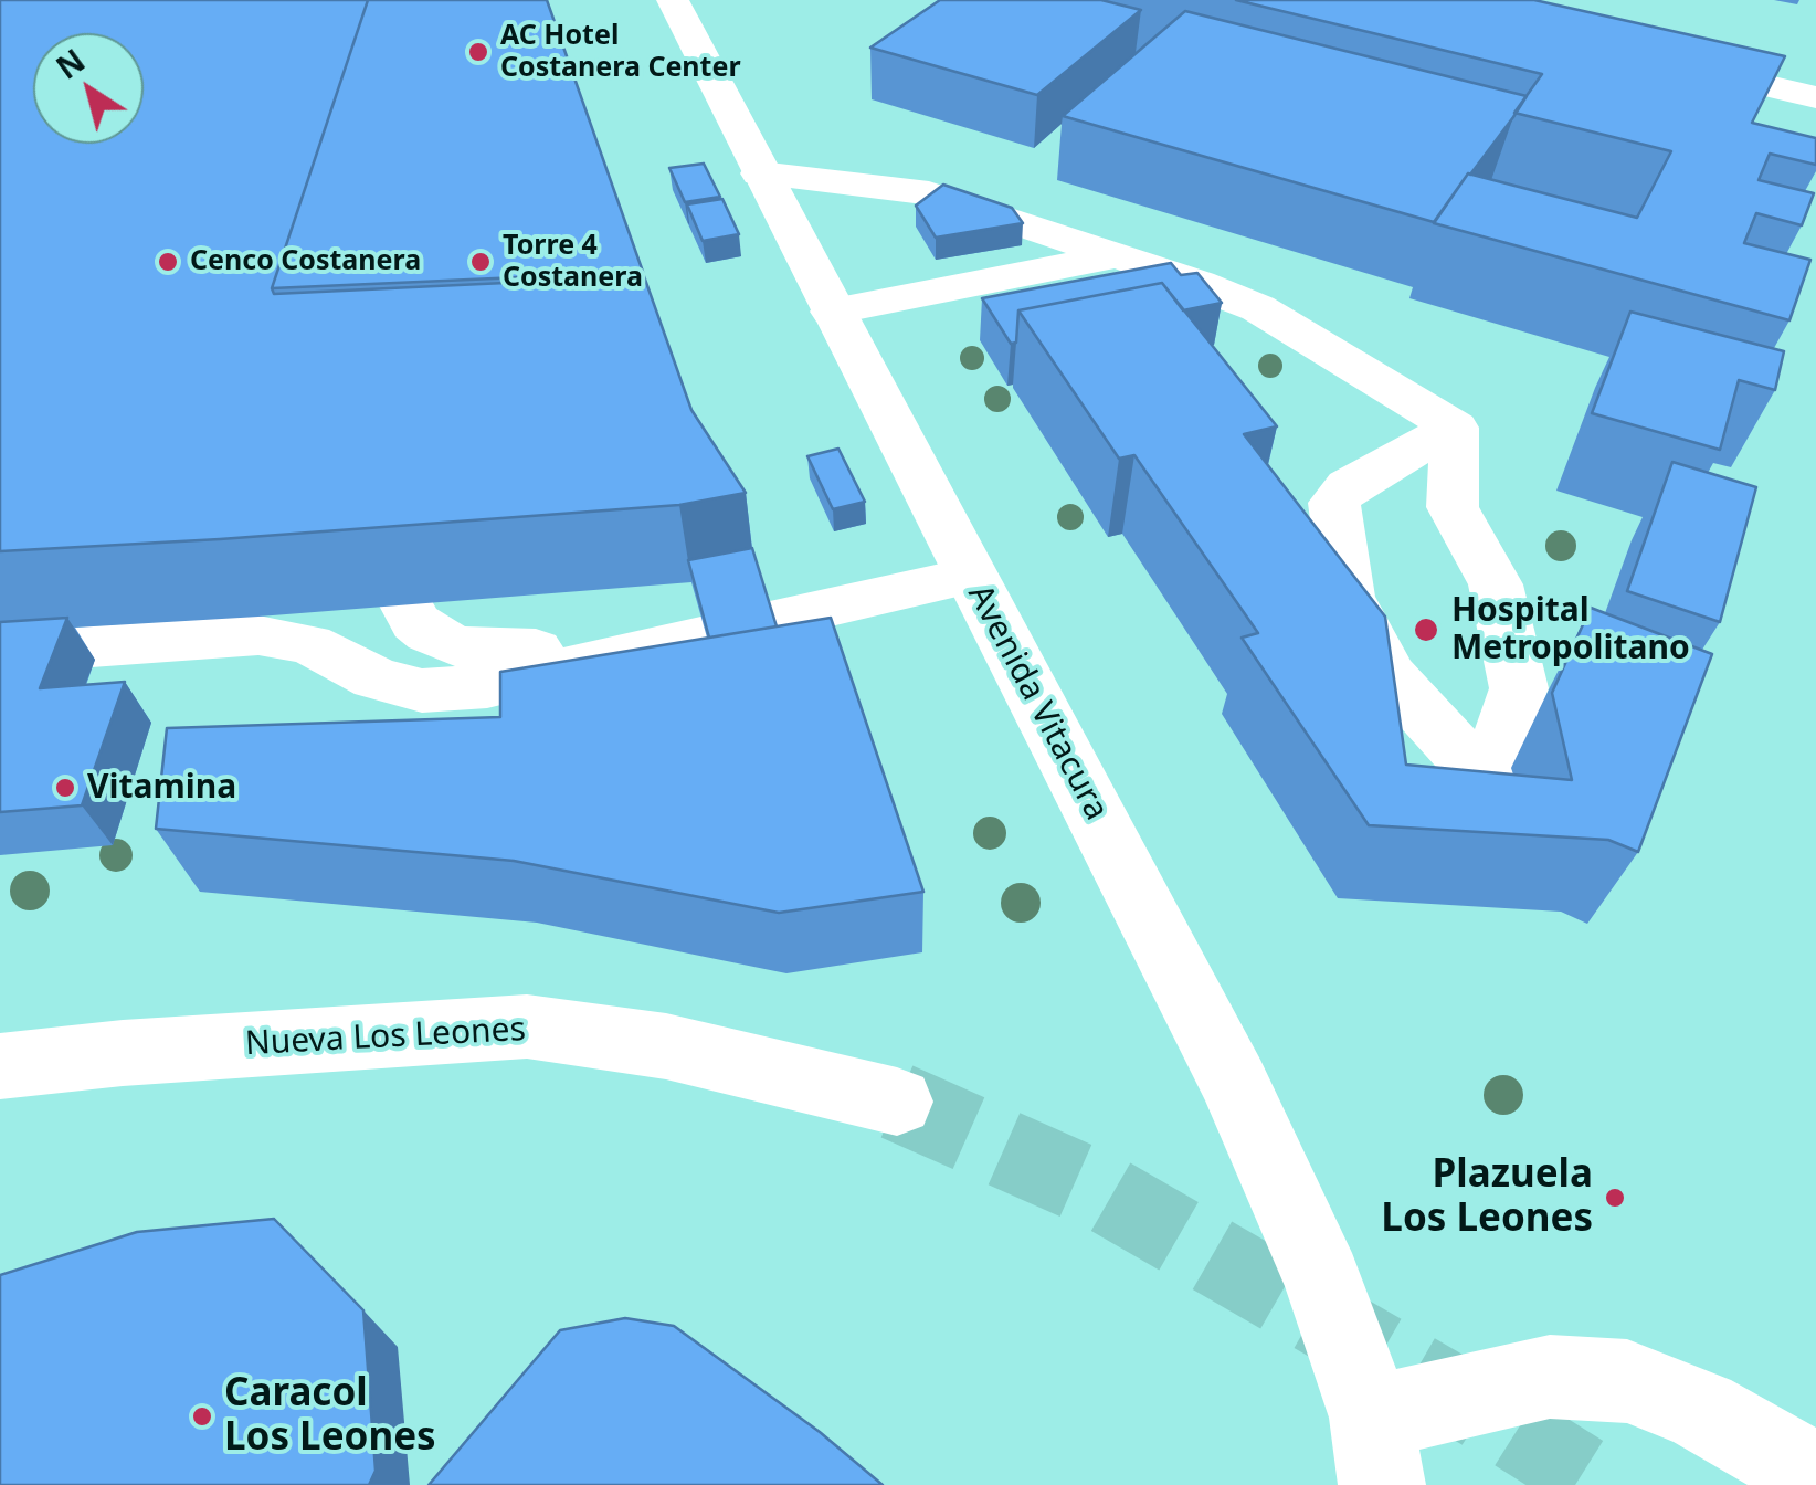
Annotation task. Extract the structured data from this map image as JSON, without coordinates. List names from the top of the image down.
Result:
{
  "streets": {
    "main road": ["Avenida Vitacura", "Nueva Los Leones"]
  },
  "places": [
    "AC Hotel Costanera Center",
    "Cenco Costanera",
    "Torre 4 Costanera",
    "Hospital Metropolitano",
    "Vitamina",
    "Plazuela Los Leones",
    "Caracol Los Leones"
  ],
  "north": "top left"
}
